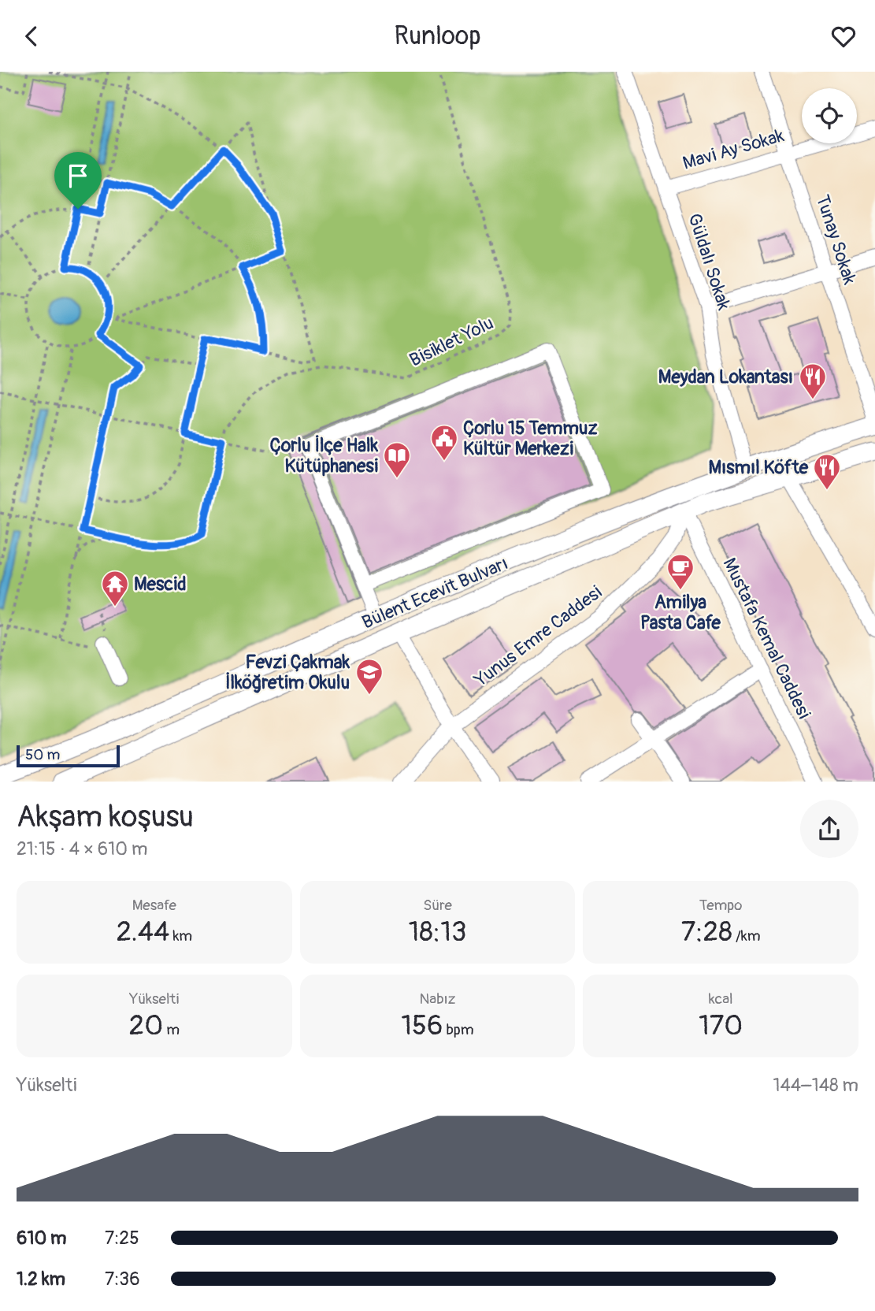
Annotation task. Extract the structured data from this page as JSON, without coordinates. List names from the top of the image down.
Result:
{
  "streets": {
    "main road": ["Bülent Ecevit Bulvarı"],
    "street": [
      "Mavi Ay Sokak",
      "Tunay Sokak",
      "Güldalı Sokak",
      "Yunus Emre Caddesi",
      "Mustafa Kemal Caddesi"
    ],
    "path": ["Bisiklet Yolu"]
  },
  "crossings": [
    ["Mavi Ay Sokak", "Tunay Sokak"],
    ["Mavi Ay Sokak", "Güldalı Sokak"],
    ["Güldalı Sokak", "Bülent Ecevit Bulvarı"],
    ["Bülent Ecevit Bulvarı", "Yunus Emre Caddesi"],
    ["Bülent Ecevit Bulvarı", "Mustafa Kemal Caddesi"],
    ["Yunus Emre Caddesi", "Mustafa Kemal Caddesi"]
  ],
  "places": {
    "restaurant": ["Meydan Lokantası", "Mısmıl Köfte"],
    "public building": ["Çorlu 15 Temmuz Kültür Merkezi"],
    "library": ["Çorlu İlçe Halk Kütüphanesi"],
    "cafe": ["Amilya Pasta Cafe"],
    "temple": ["Mescid"],
    "school or university": ["Fevzi Çakmak İlköğretim Okulu"]
  },
  "scale_bar": "50 m",
  "page": {
    "header": "Runloop",
    "scale": "50 m",
    "heading": ["Akşam koşusu", "21:15 · 4 × 610 m"],
    "stats": [
      ["Mesafe", "2.44 km"],
      ["Süre", "18:13"],
      ["Tempo", "7:28 /km"],
      ["Yükselti", "20 m"],
      ["Nabız", "156 bpm"],
      ["kcal", "170"]
    ],
    "chart": ["Yükselti", "144–148 m"],
    "list": [
      {
        "name": "610 m",
        "note": "7:25"
      },
      {
        "name": "1.2 km",
        "note": "7:36"
      }
    ]
  }
}
